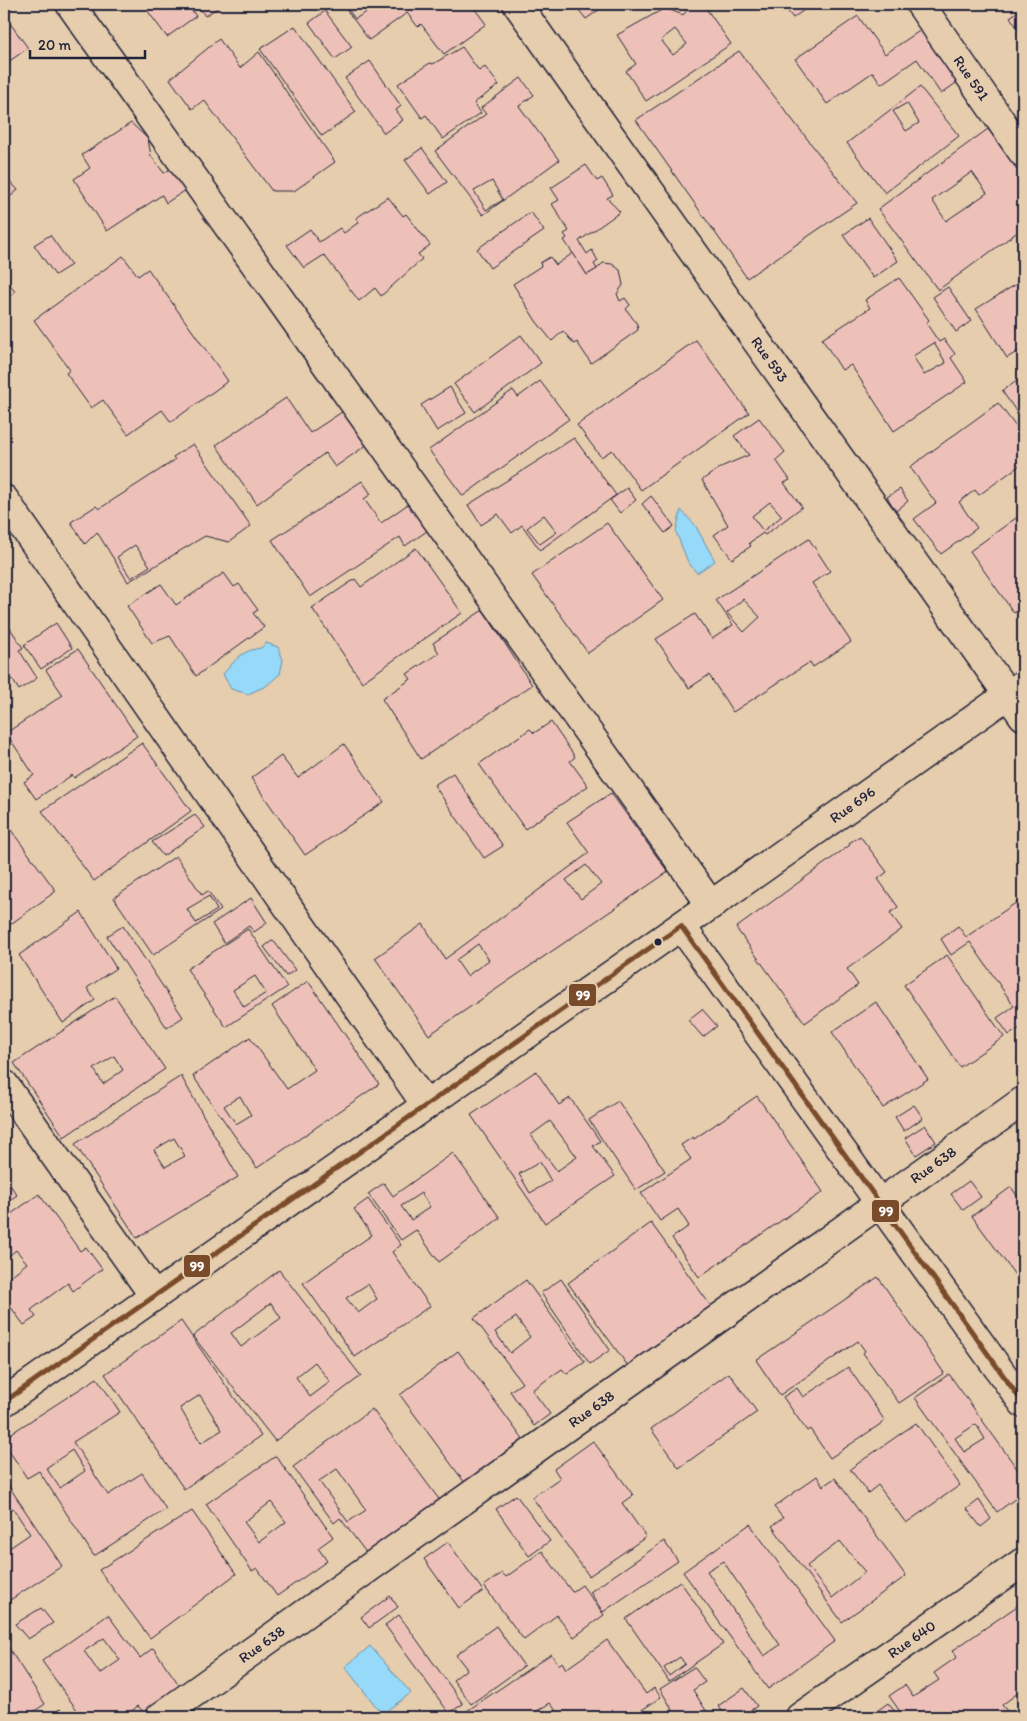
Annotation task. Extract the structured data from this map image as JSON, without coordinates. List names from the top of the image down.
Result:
{
  "streets": {
    "street": [
      "Rue 591",
      "Rue 593",
      "Rue 696",
      "Rue 638",
      "Rue 640"
    ]
  },
  "crossings": [
    ["Rue 593", "Rue 696"]
  ],
  "lines": ["transit line 99"],
  "scale_bar": "20 m"
}
